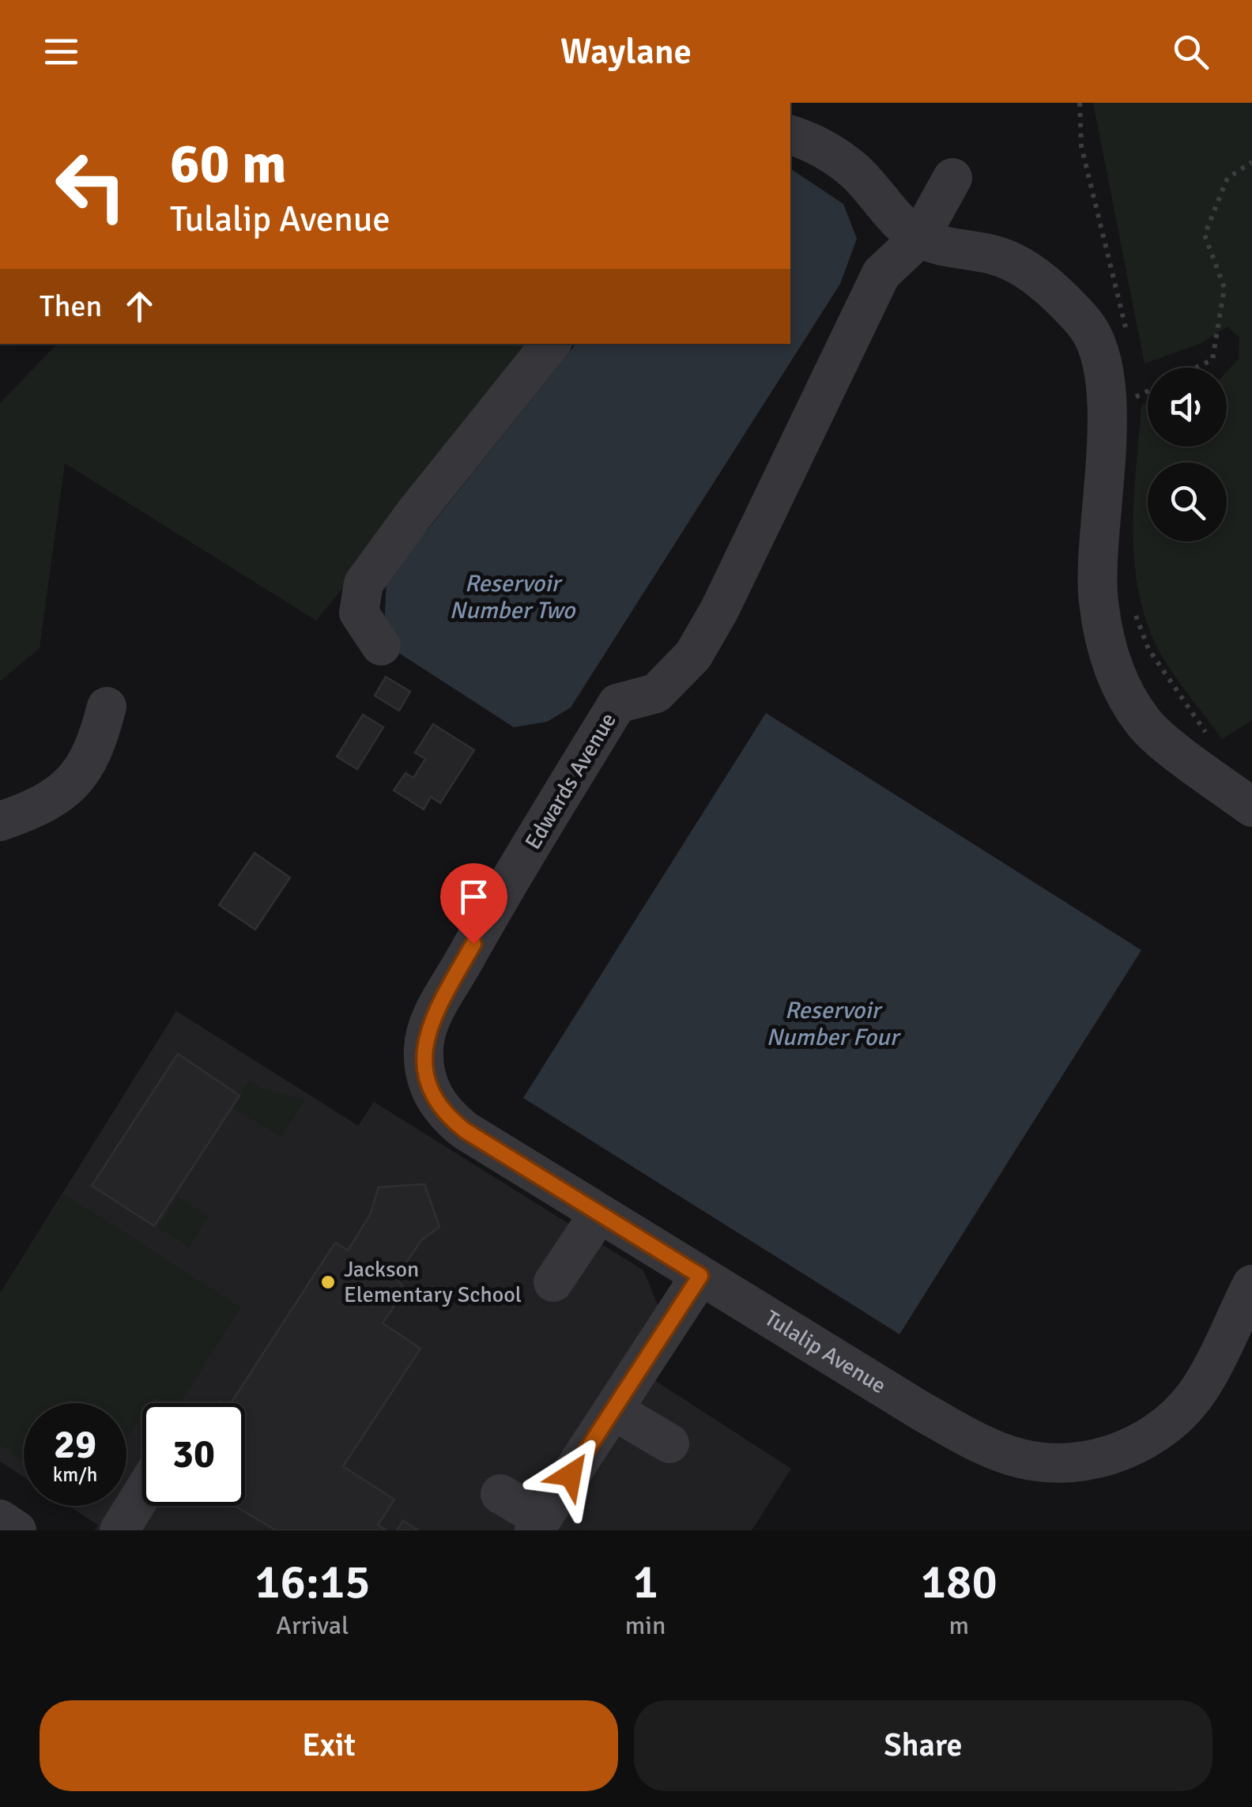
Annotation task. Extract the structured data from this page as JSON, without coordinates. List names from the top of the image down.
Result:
{
  "streets": {
    "street": ["Edwards Avenue", "Tulalip Avenue"]
  },
  "crossings": [
    ["Edwards Avenue", "Tulalip Avenue"]
  ],
  "water": ["Reservoir Number Two", "Reservoir Number Four"],
  "places": ["Jackson Elementary School"],
  "page": {
    "header": "Waylane",
    "turn": ["60 m", "Tulalip Avenue"],
    "then": "Then",
    "speed": "29 km/h",
    "limit": "30",
    "eta": [
      "16:15",
      "Arrival",
      "1",
      "min",
      "180",
      "m"
    ],
    "buttons": ["Exit", "Share"]
  }
}
